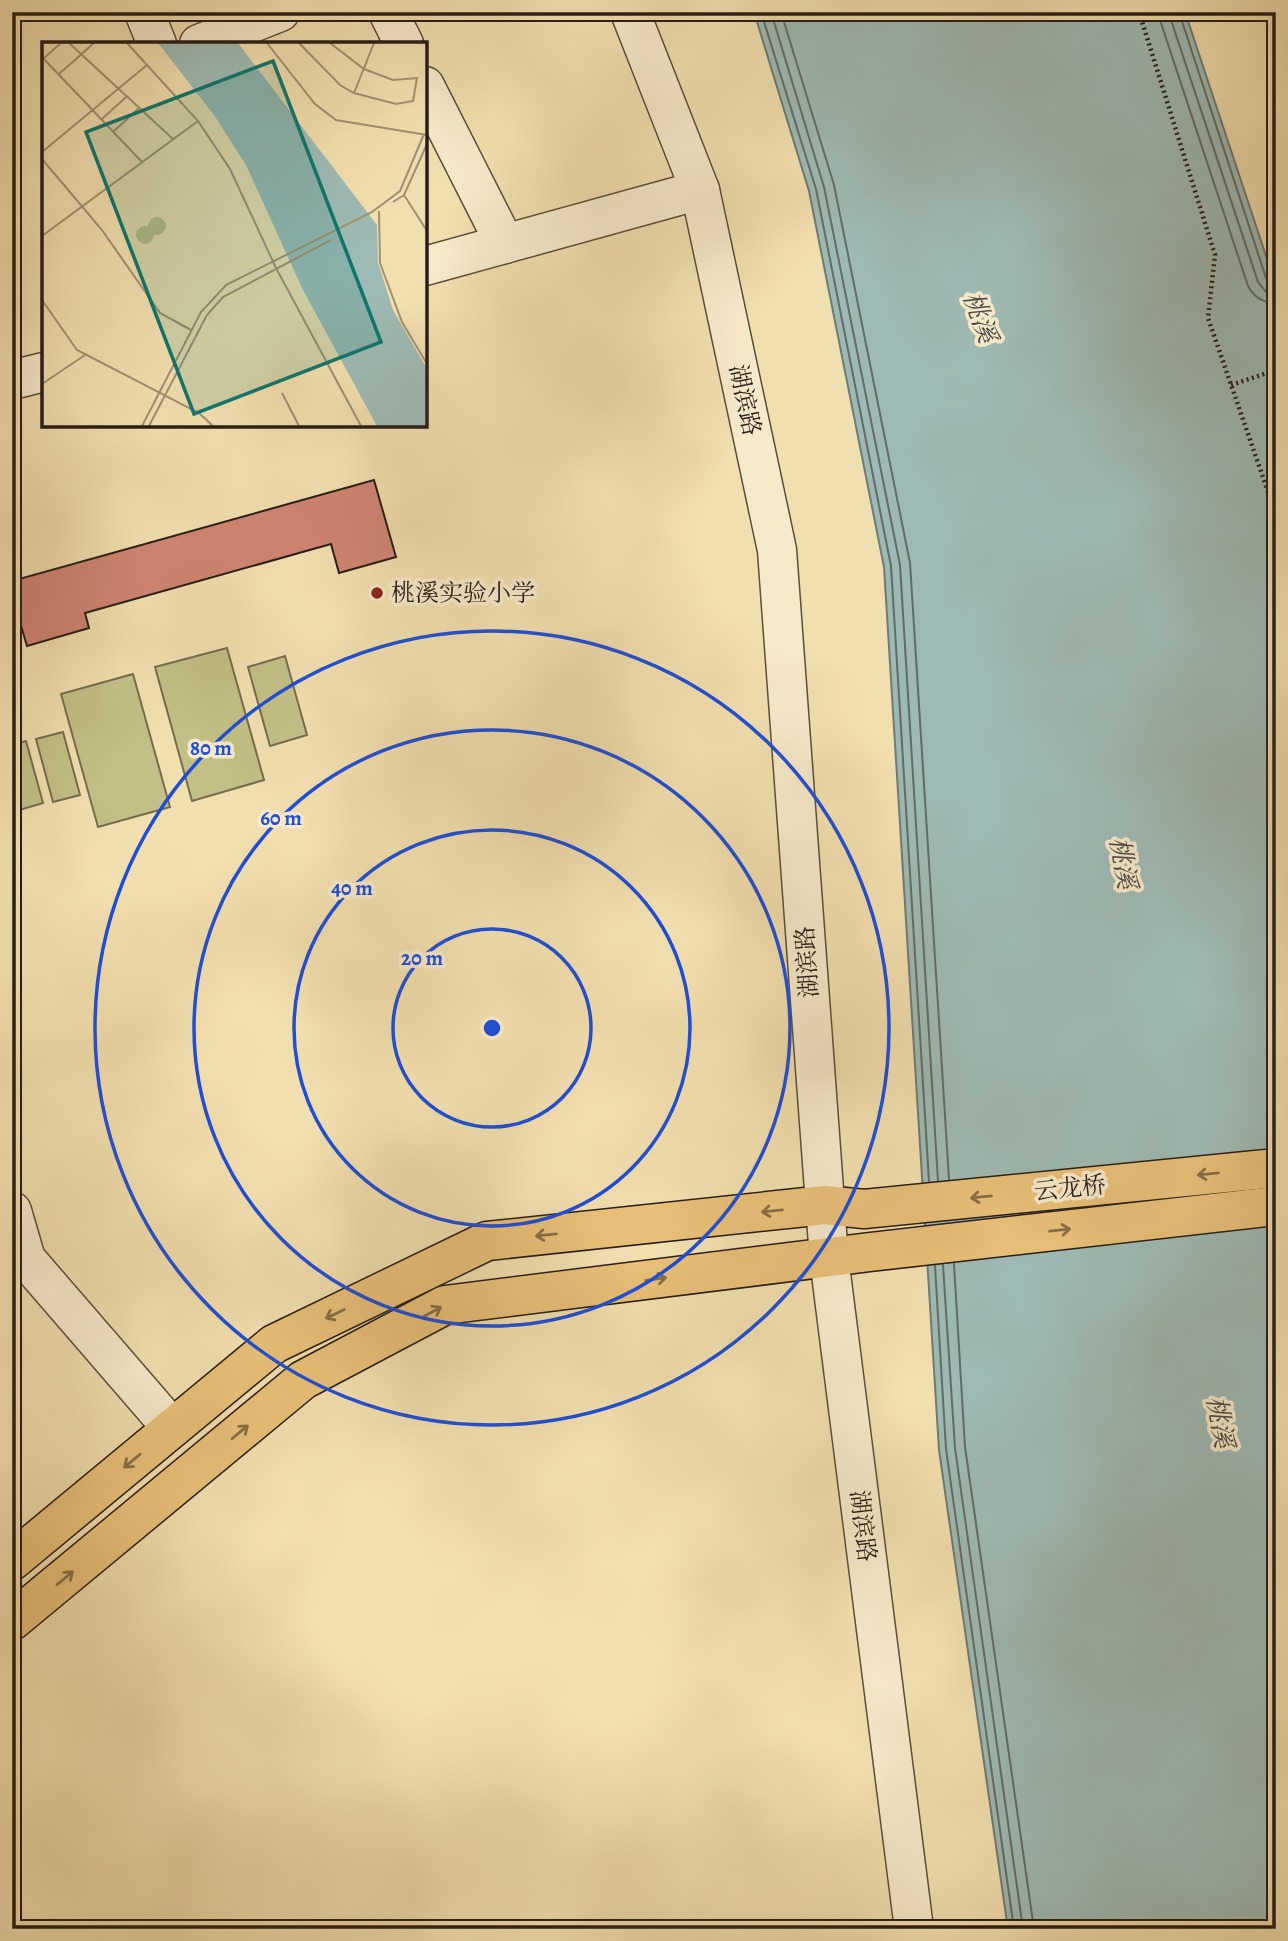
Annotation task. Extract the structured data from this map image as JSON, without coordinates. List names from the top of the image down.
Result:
{
  "streets": {
    "main road": ["云龙桥"],
    "street": ["湖滨路"]
  },
  "crossings": [
    ["湖滨路", "云龙桥"]
  ],
  "water": ["桃溪"],
  "places": ["桃溪实验小学"],
  "rings": [
    "80 m",
    "60 m",
    "40 m",
    "20 m"
  ]
}
